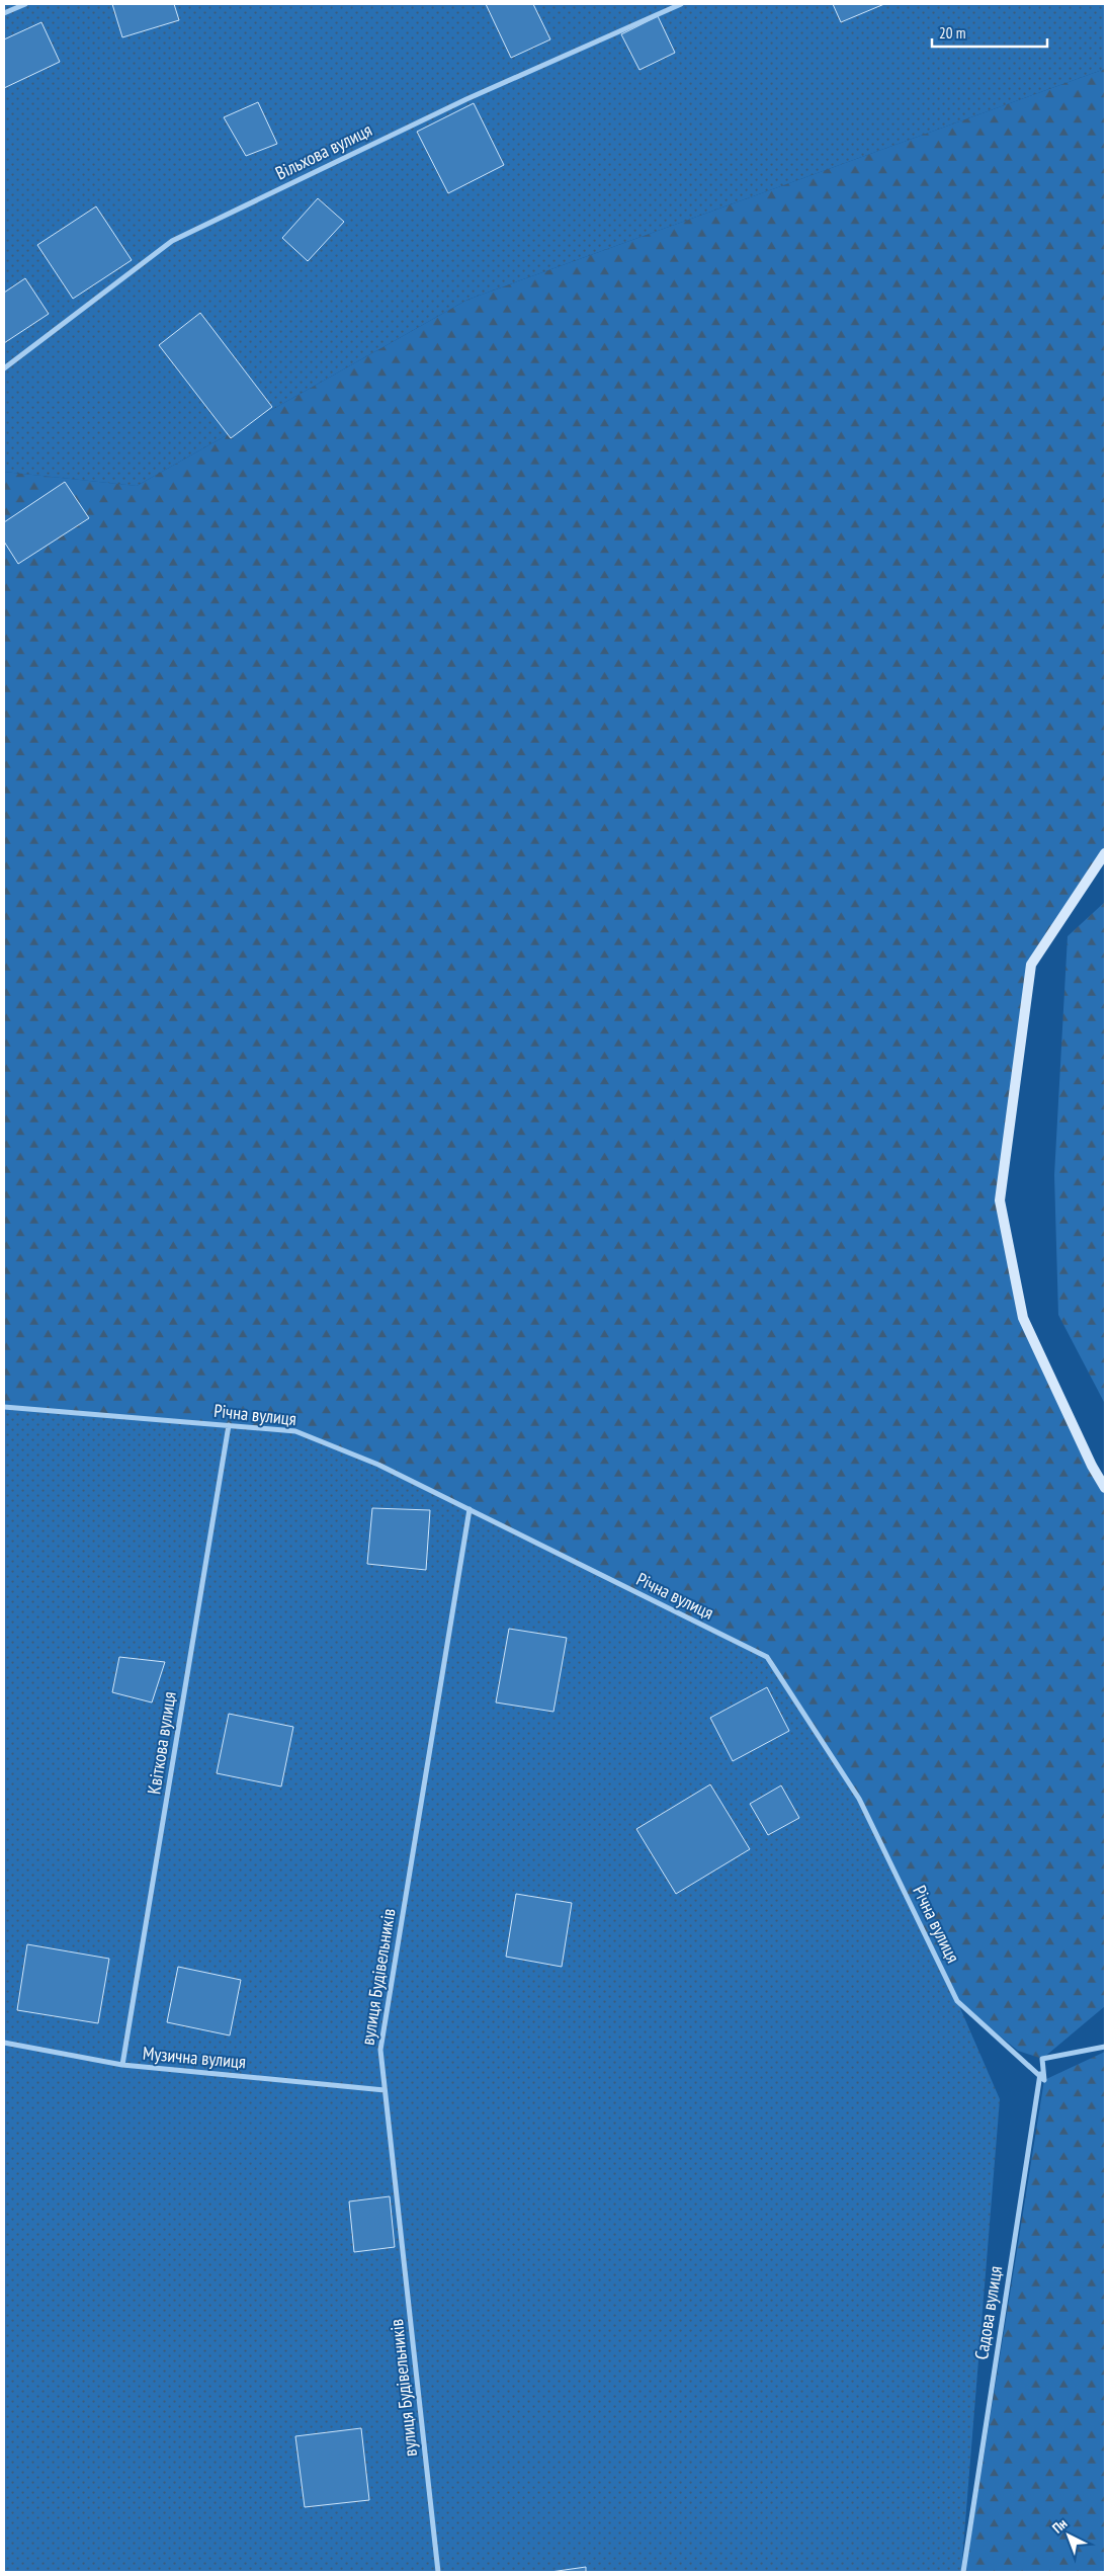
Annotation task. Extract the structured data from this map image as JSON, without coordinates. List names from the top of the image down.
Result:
{
  "streets": {
    "street": [
      "Вільхова вулиця",
      "Річна вулиця",
      "Квіткова вулиця",
      "вулиця Будівельників",
      "Музична вулиця",
      "Садова вулиця"
    ]
  },
  "crossings": [
    ["Річна вулиця", "Квіткова вулиця"],
    ["Річна вулиця", "вулиця Будівельників"],
    ["Річна вулиця", "Садова вулиця"],
    ["Квіткова вулиця", "Музична вулиця"],
    ["вулиця Будівельників", "Музична вулиця"]
  ],
  "scale_bar": "20 m",
  "north": "top left"
}
